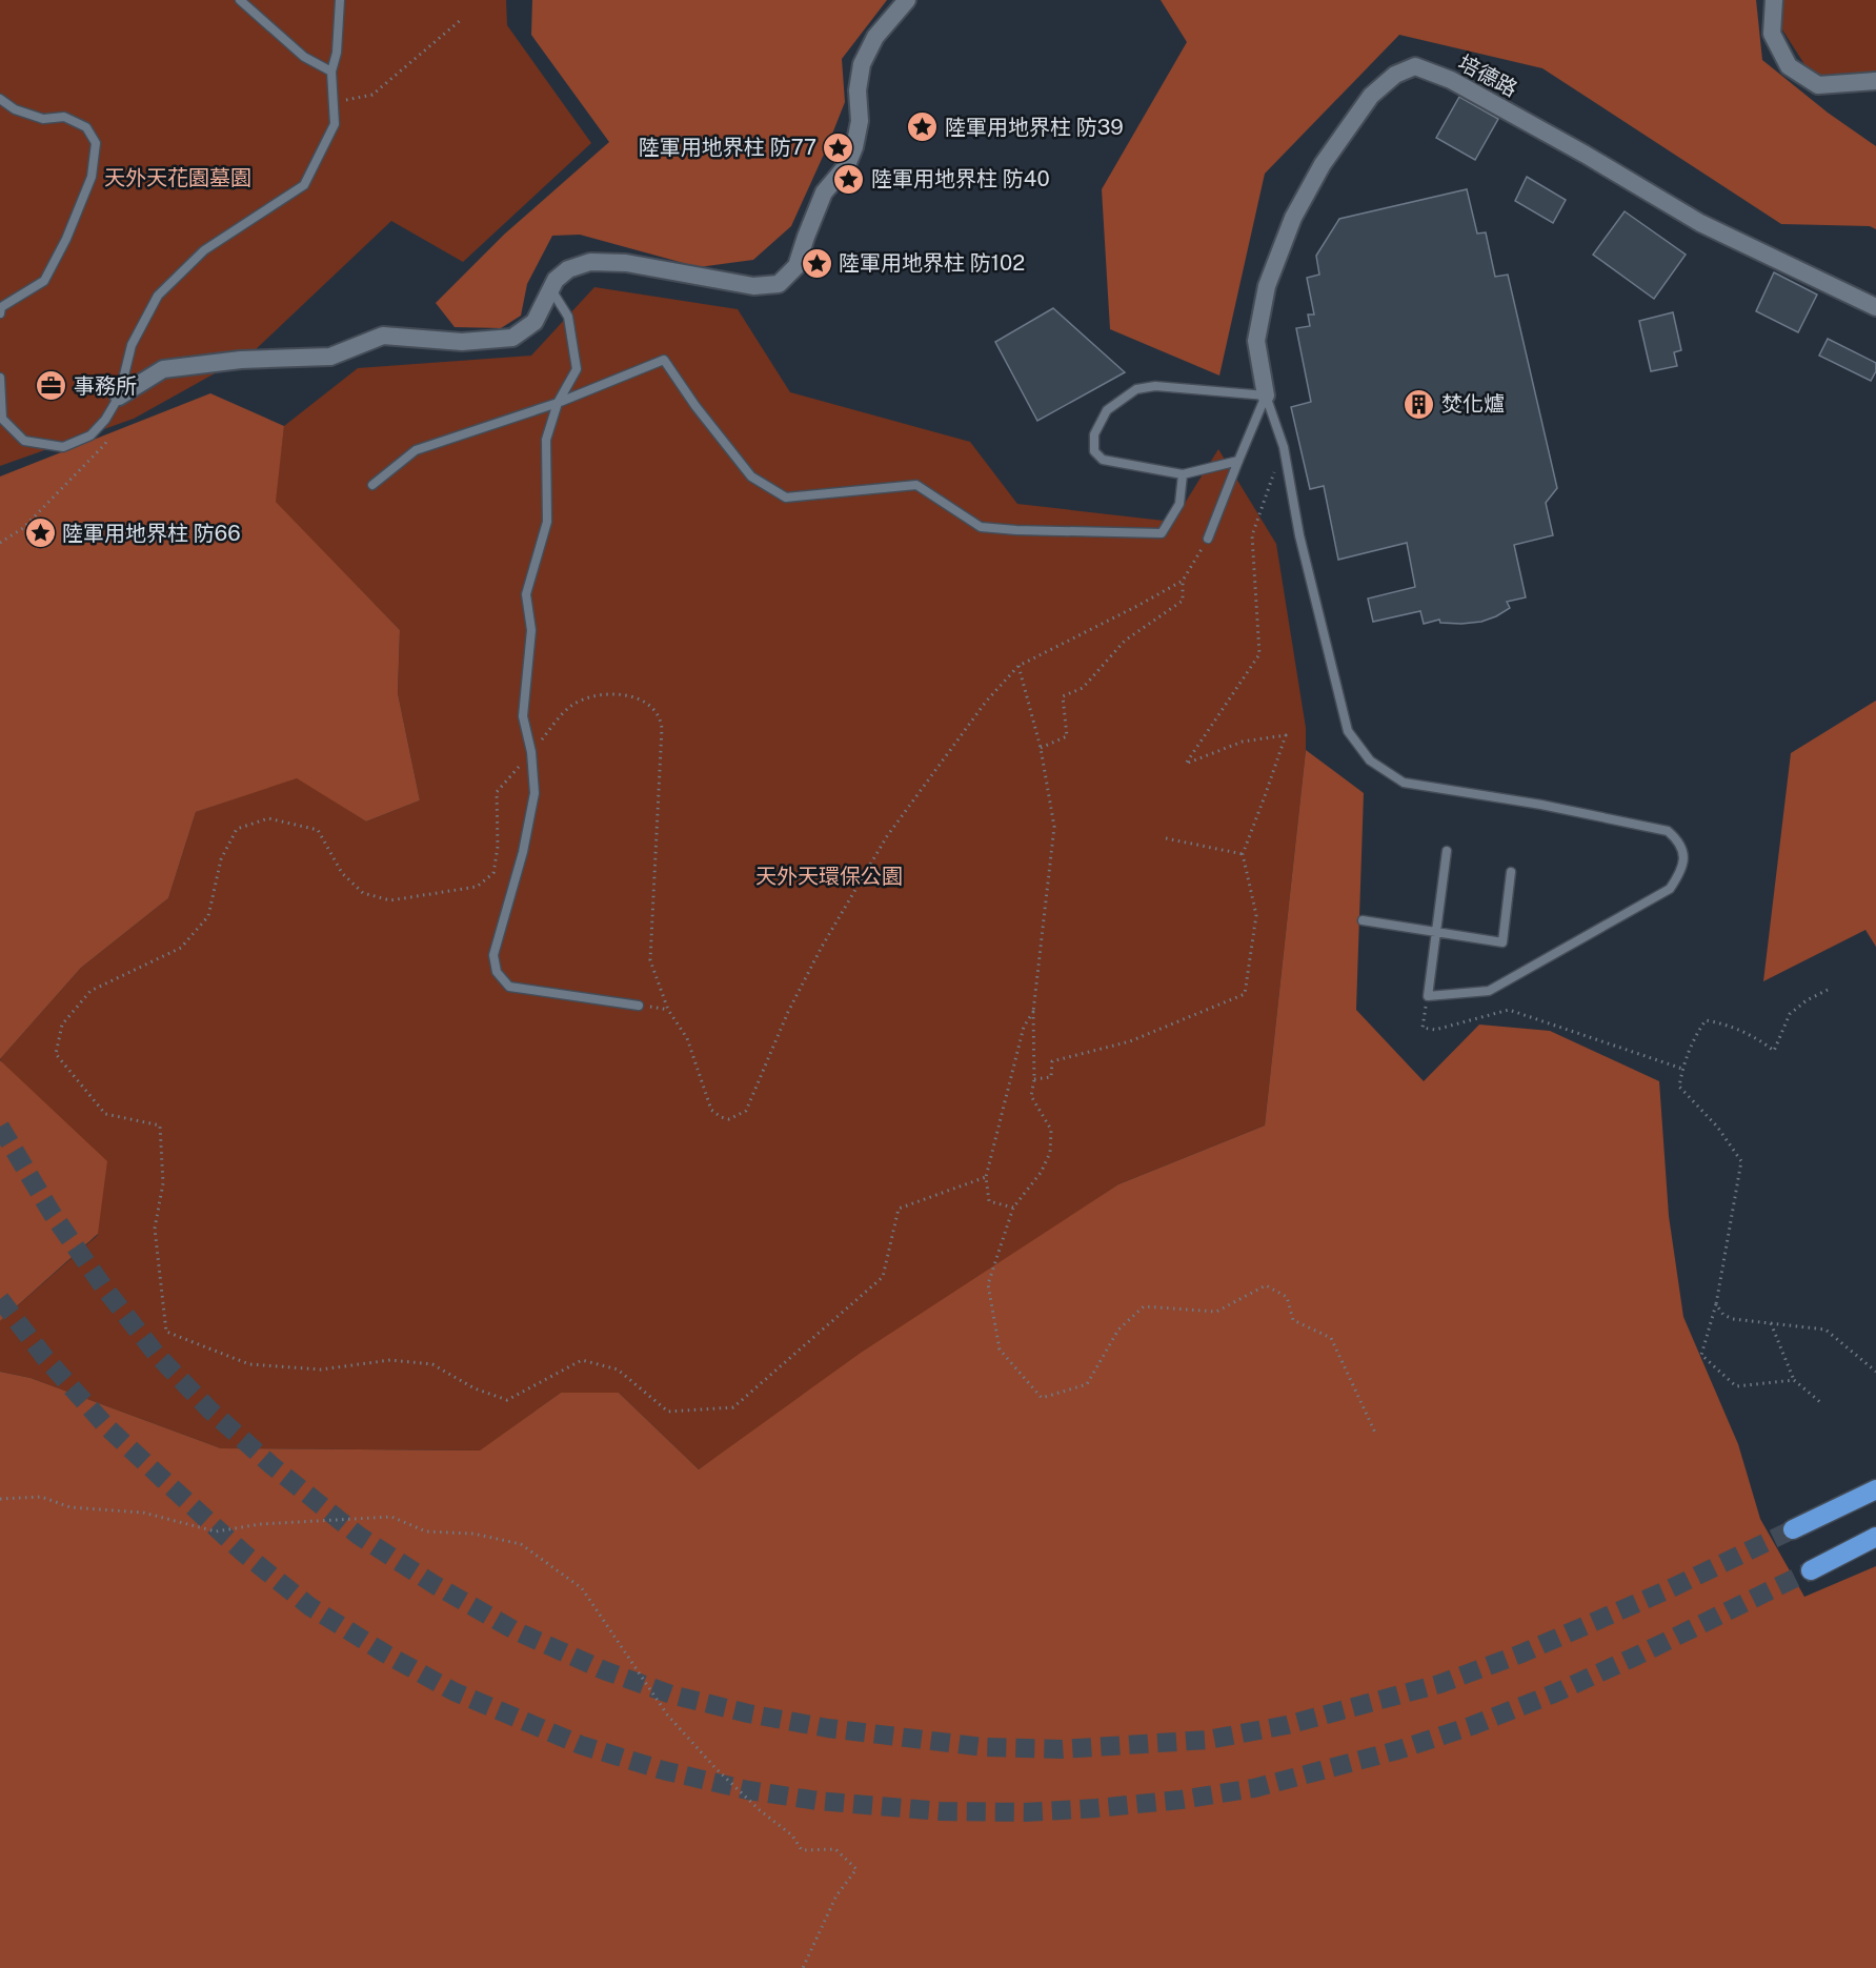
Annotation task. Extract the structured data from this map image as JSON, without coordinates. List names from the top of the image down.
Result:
{
  "streets": {
    "street": ["培德路"]
  },
  "parks": ["天外天花園墓園", "天外天環保公園"],
  "places": {
    "place": [
      "陸軍用地界柱 防39",
      "陸軍用地界柱 防77",
      "陸軍用地界柱 防40",
      "陸軍用地界柱 防102",
      "陸軍用地界柱 防66"
    ],
    "office": ["事務所"],
    "building": ["焚化爐"]
  }
}
